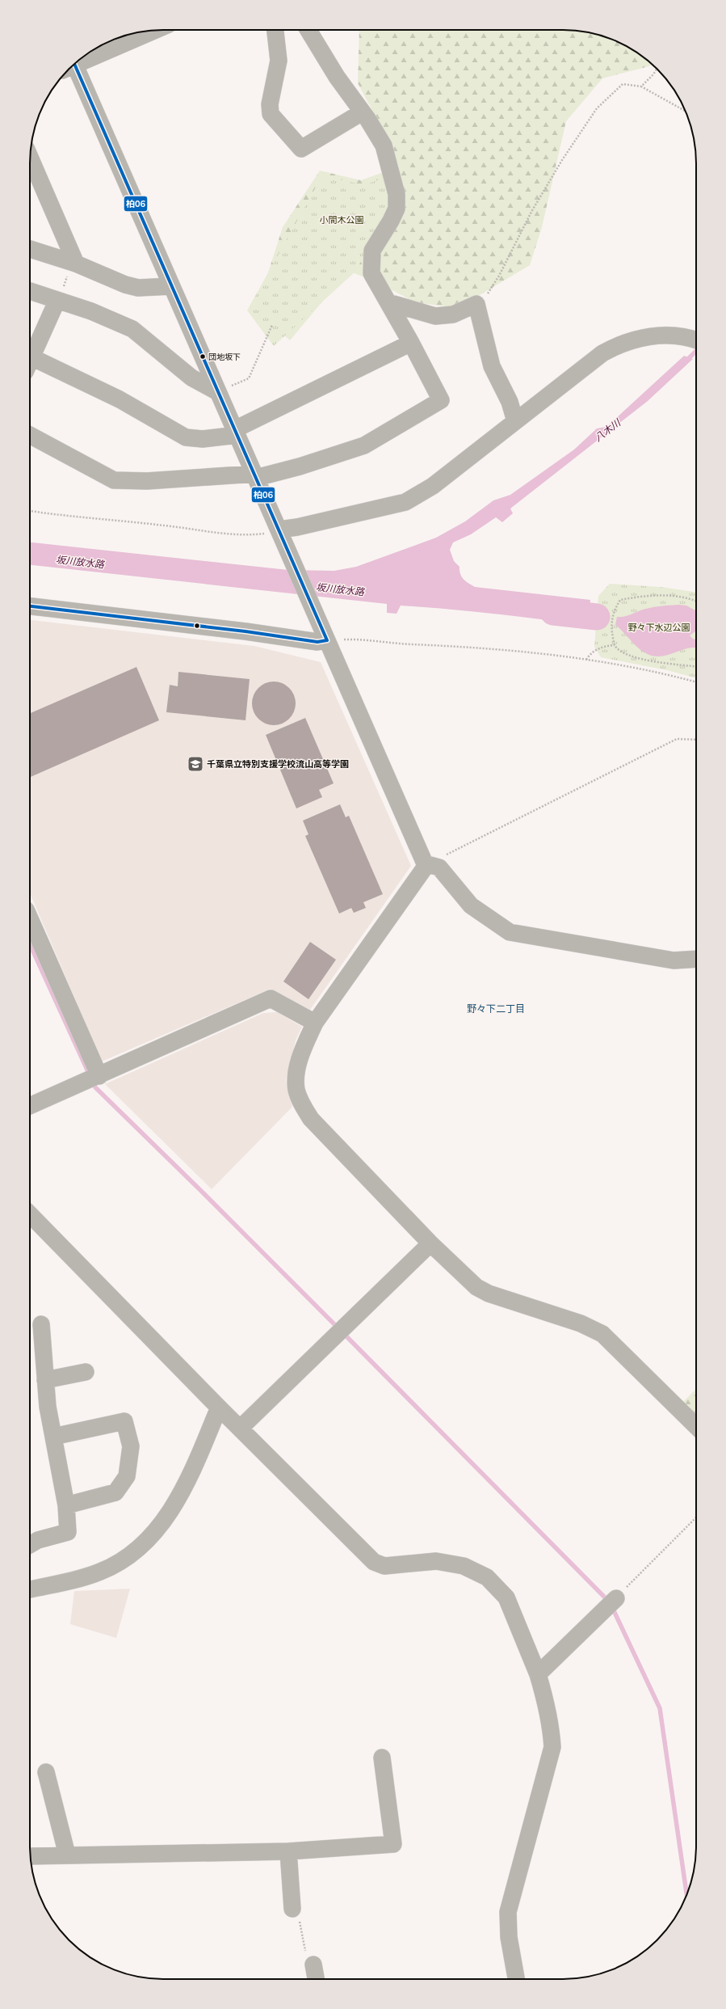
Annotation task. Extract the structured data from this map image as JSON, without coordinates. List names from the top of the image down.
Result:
{
  "districts": ["野々下二丁目"],
  "water": ["八木川", "坂川放水路"],
  "parks": ["小間木公園", "野々下水辺公園"],
  "places": {
    "other": ["団地坂下"],
    "school or university": ["千葉県立特別支援学校流山高等学園"]
  },
  "lines": ["transit line 柏06"]
}
